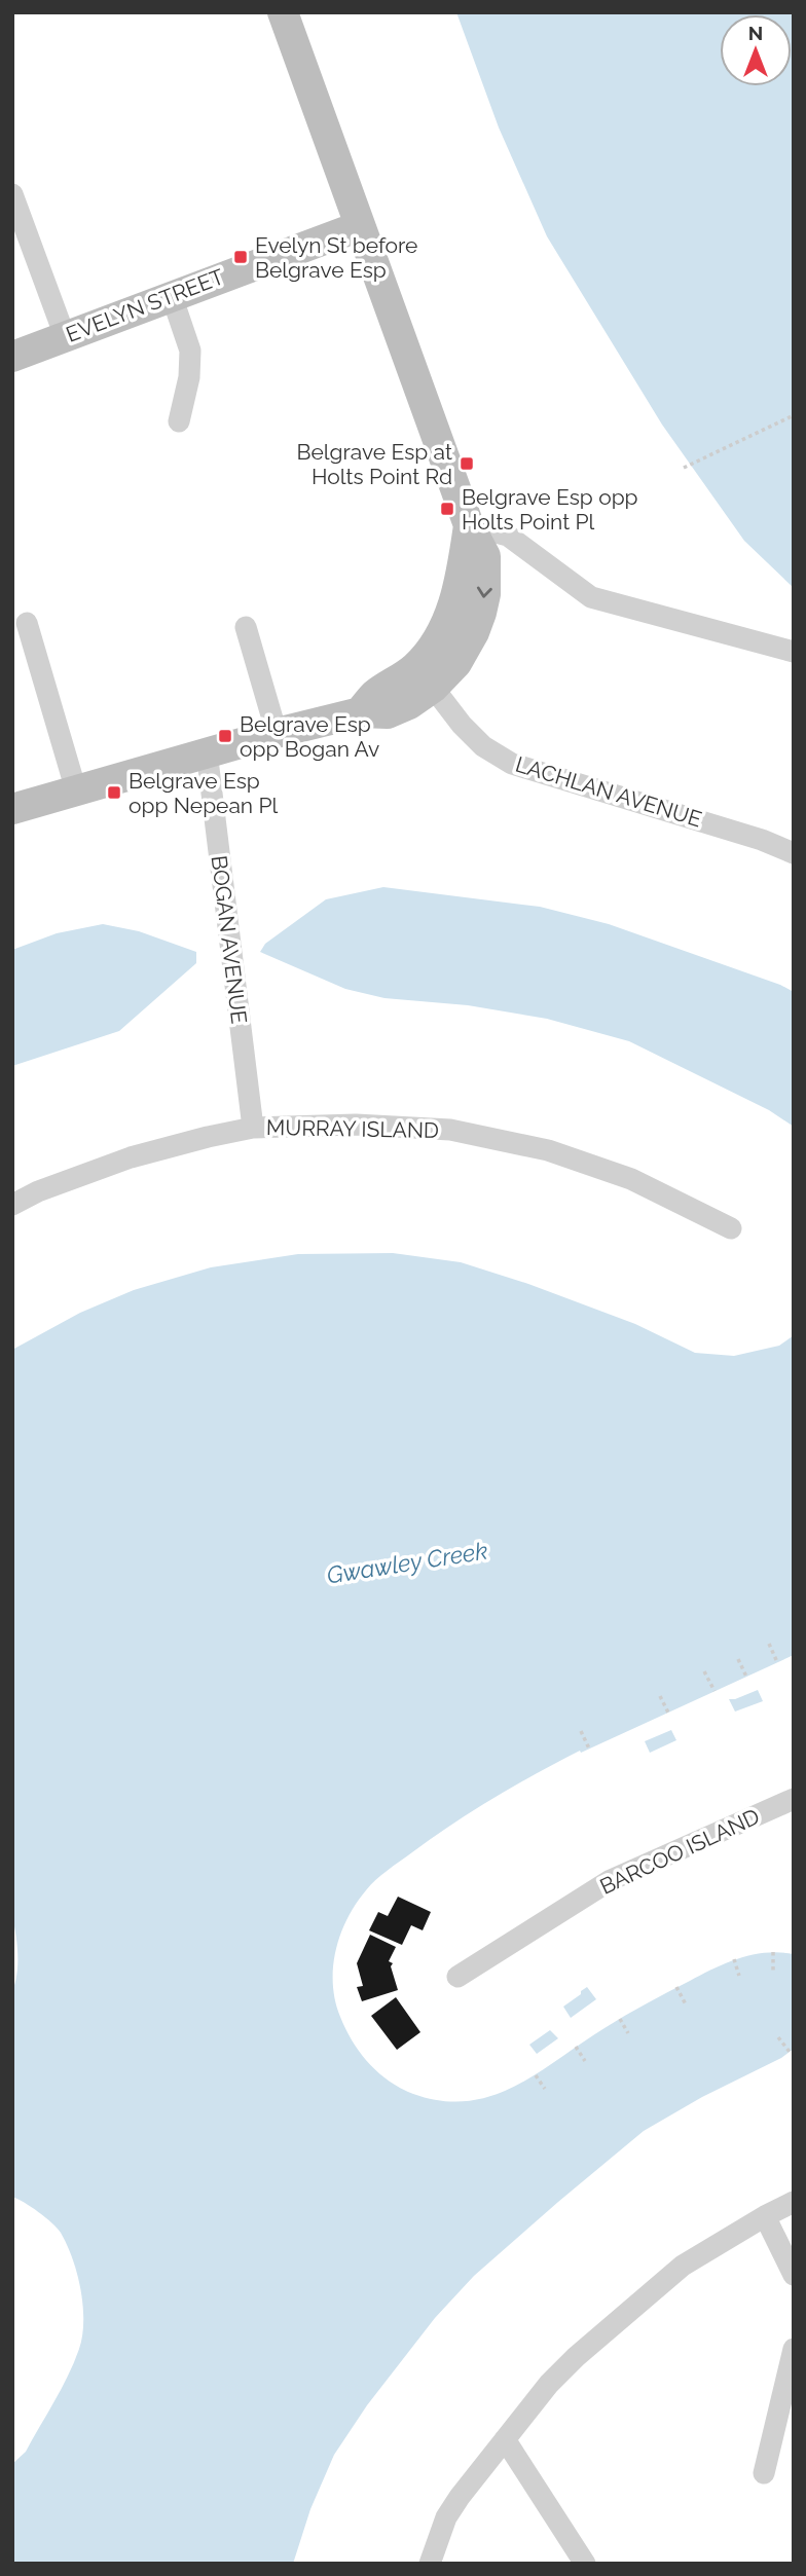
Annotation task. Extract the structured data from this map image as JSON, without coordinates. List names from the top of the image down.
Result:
{
  "streets": {
    "street": [
      "EVELYN STREET",
      "LACHLAN AVENUE",
      "BOGAN AVENUE",
      "MURRAY ISLAND",
      "BARCOO ISLAND"
    ]
  },
  "crossings": [
    ["BOGAN AVENUE", "MURRAY ISLAND"]
  ],
  "water": ["Gwawley Creek"],
  "places": {
    "transit": [
      "Evelyn St before Belgrave Esp",
      "Belgrave Esp at Holts Point Rd",
      "Belgrave Esp opp Holts Point Pl",
      "Belgrave Esp opp Bogan Av",
      "Belgrave Esp opp Nepean Pl"
    ]
  },
  "north": "top"
}
